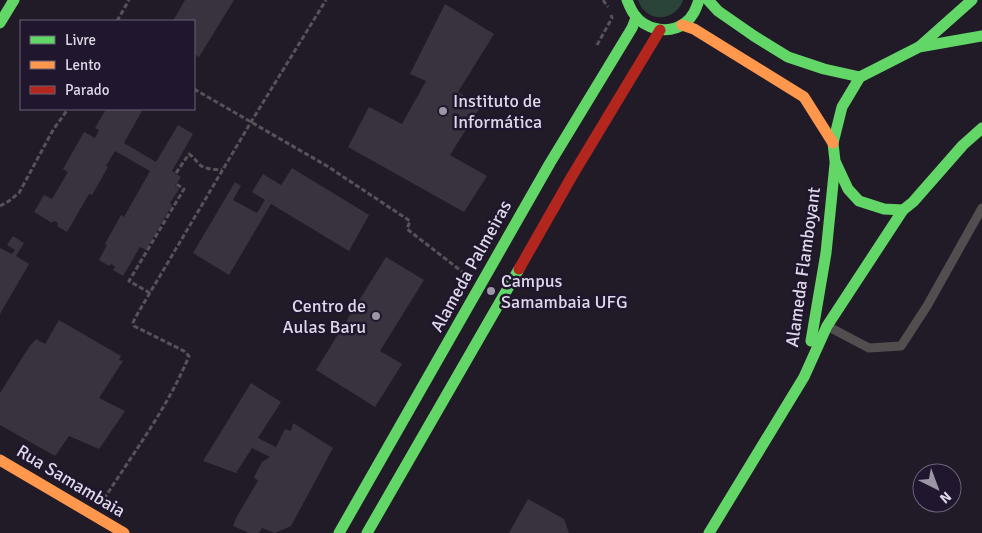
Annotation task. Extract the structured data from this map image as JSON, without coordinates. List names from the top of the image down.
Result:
{
  "streets": {
    "street": ["Alameda Palmeiras", "Alameda Flamboyant", "Rua Samambaia"]
  },
  "places": ["Instituto de Informática", "Campus Samambaia UFG", "Centro de Aulas Baru"],
  "legend": ["Livre", "Lento", "Parado"],
  "north": "bottom right"
}
